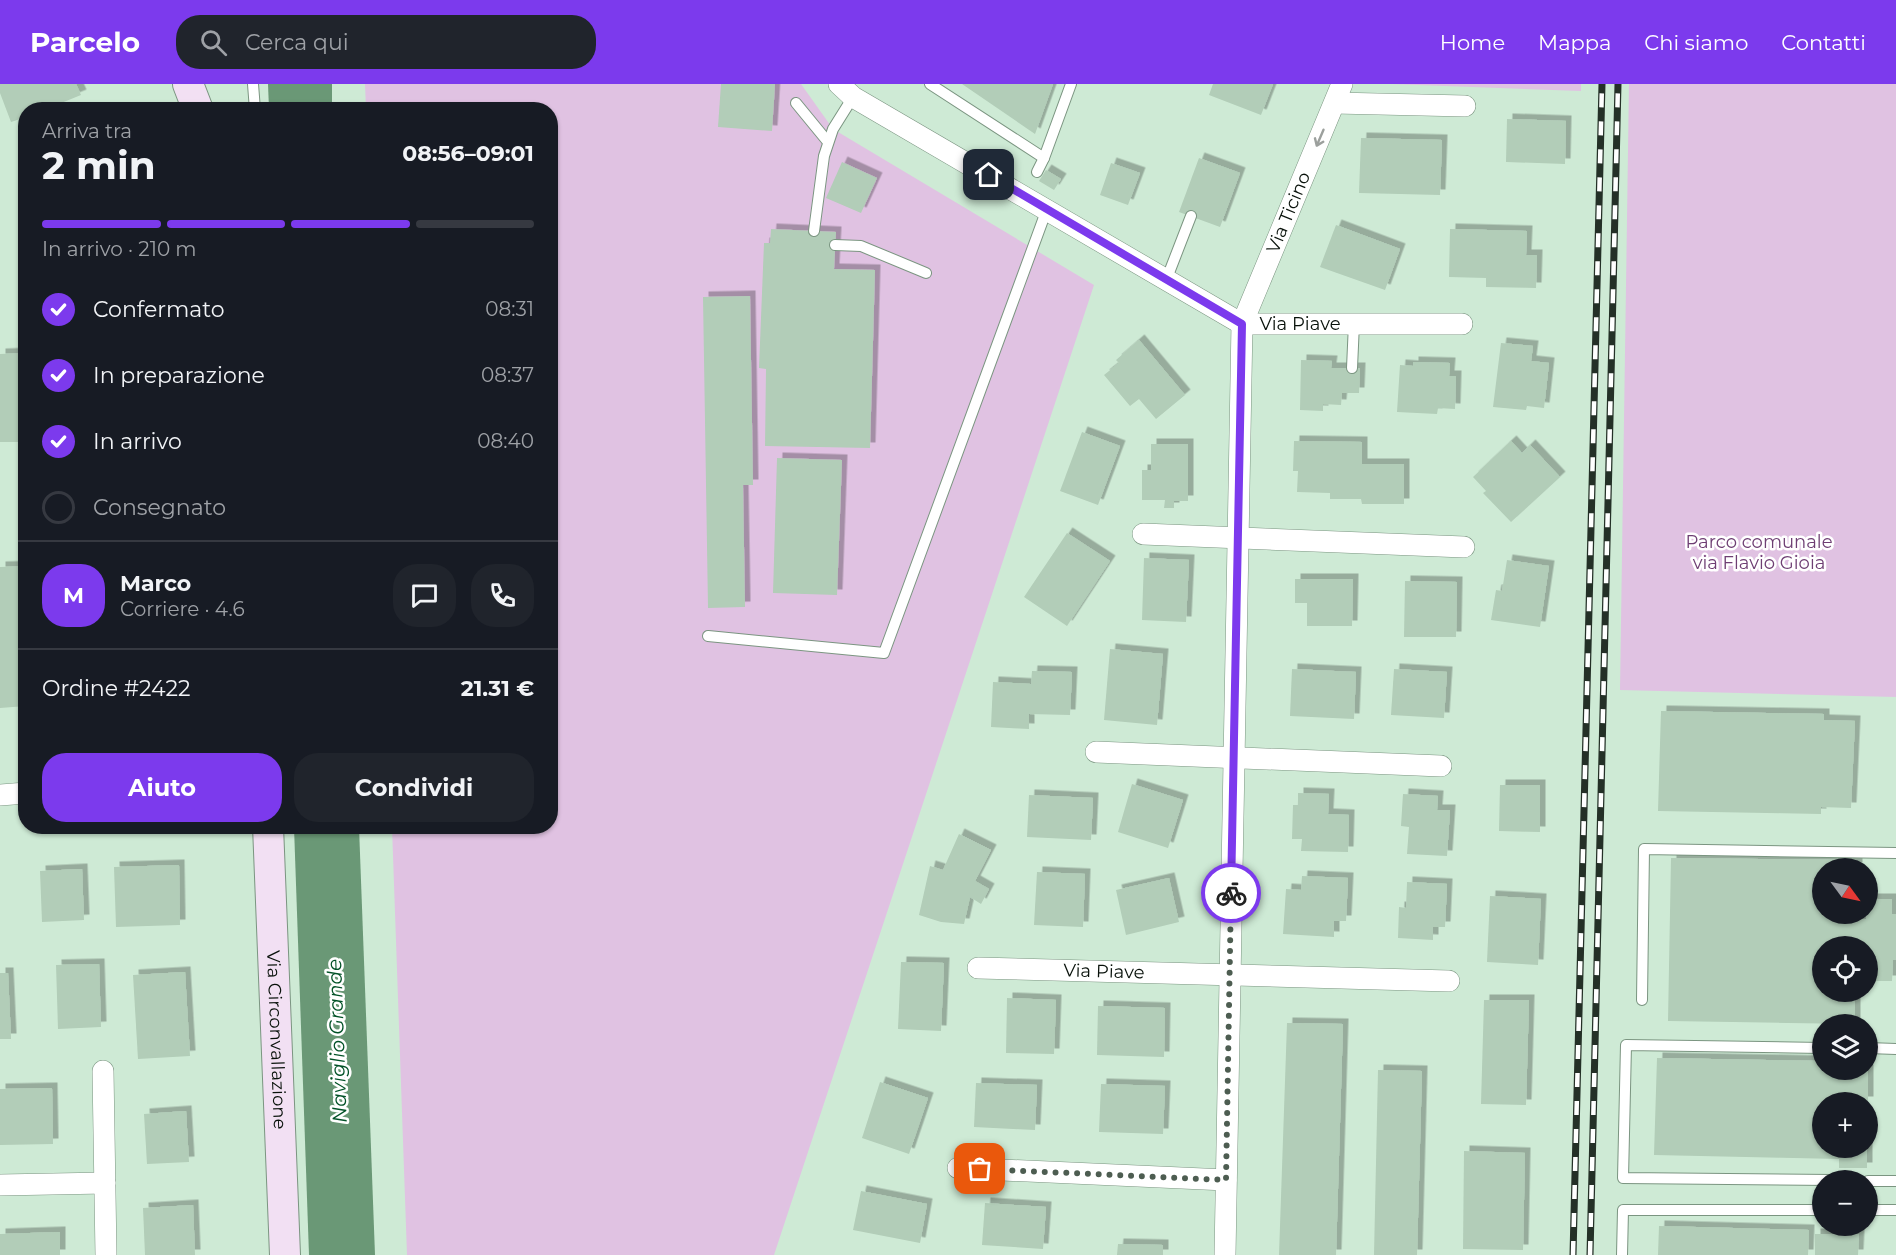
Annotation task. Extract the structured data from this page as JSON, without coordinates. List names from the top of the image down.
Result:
{
  "streets": {
    "main road": ["Via Circonvallazione"],
    "street": ["Via Ticino", "Via Piave"]
  },
  "crossings": [
    ["Via Ticino", "Via Piave"]
  ],
  "one_way": ["Via Ticino"],
  "water": ["Naviglio Grande"],
  "parks": ["Parco comunale via Flavio Gioia"],
  "north": "bottom right",
  "page": {
    "header": "Parcelo",
    "search": "Cerca qui",
    "nav": [
      "Home",
      "Mappa",
      "Chi siamo",
      "Contatti"
    ],
    "heading": ["2 min", "Arriva tra", "08:56–09:01"],
    "panel": [
      "Marco",
      "Corriere · 4.6",
      "Ordine #2422",
      "21.31 €"
    ],
    "bar": "In arrivo · 210 m",
    "list": [
      ["Confermato", "08:31"],
      ["In preparazione", "08:37"],
      ["In arrivo", "08:40"],
      "Consegnato"
    ],
    "round": "M",
    "buttons": ["Aiuto", "Condividi"],
    "map_buttons": ["+", "−"]
  }
}
